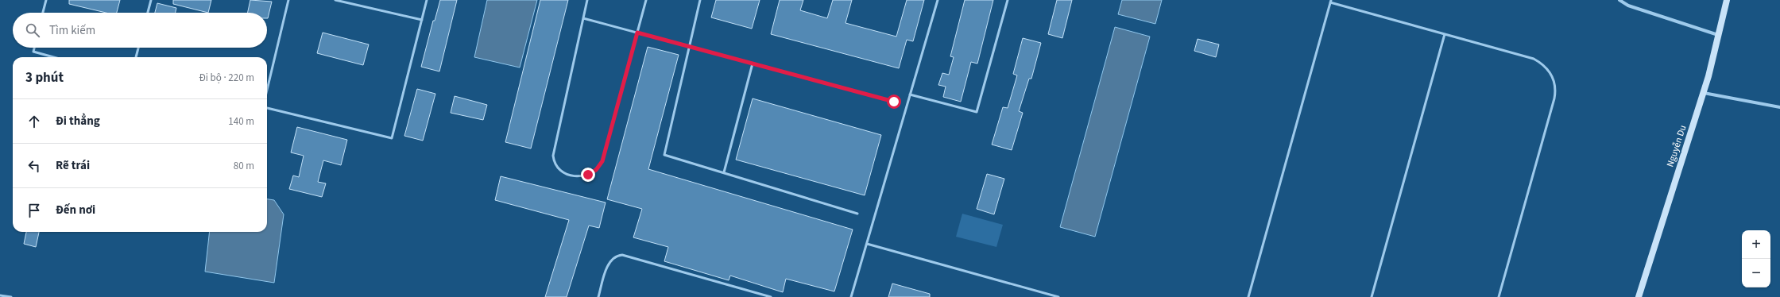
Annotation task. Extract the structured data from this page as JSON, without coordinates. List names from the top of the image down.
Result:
{
  "streets": {
    "main road": ["Nguyễn Du"]
  },
  "page": {
    "search": "Tìm kiếm",
    "heading": ["3 phút", "Đi bộ · 220 m"],
    "list": [
      ["Đi thẳng", "140 m"],
      ["Rẽ trái", "80 m"],
      "Đến nơi"
    ],
    "map_buttons": ["+", "−"]
  }
}
